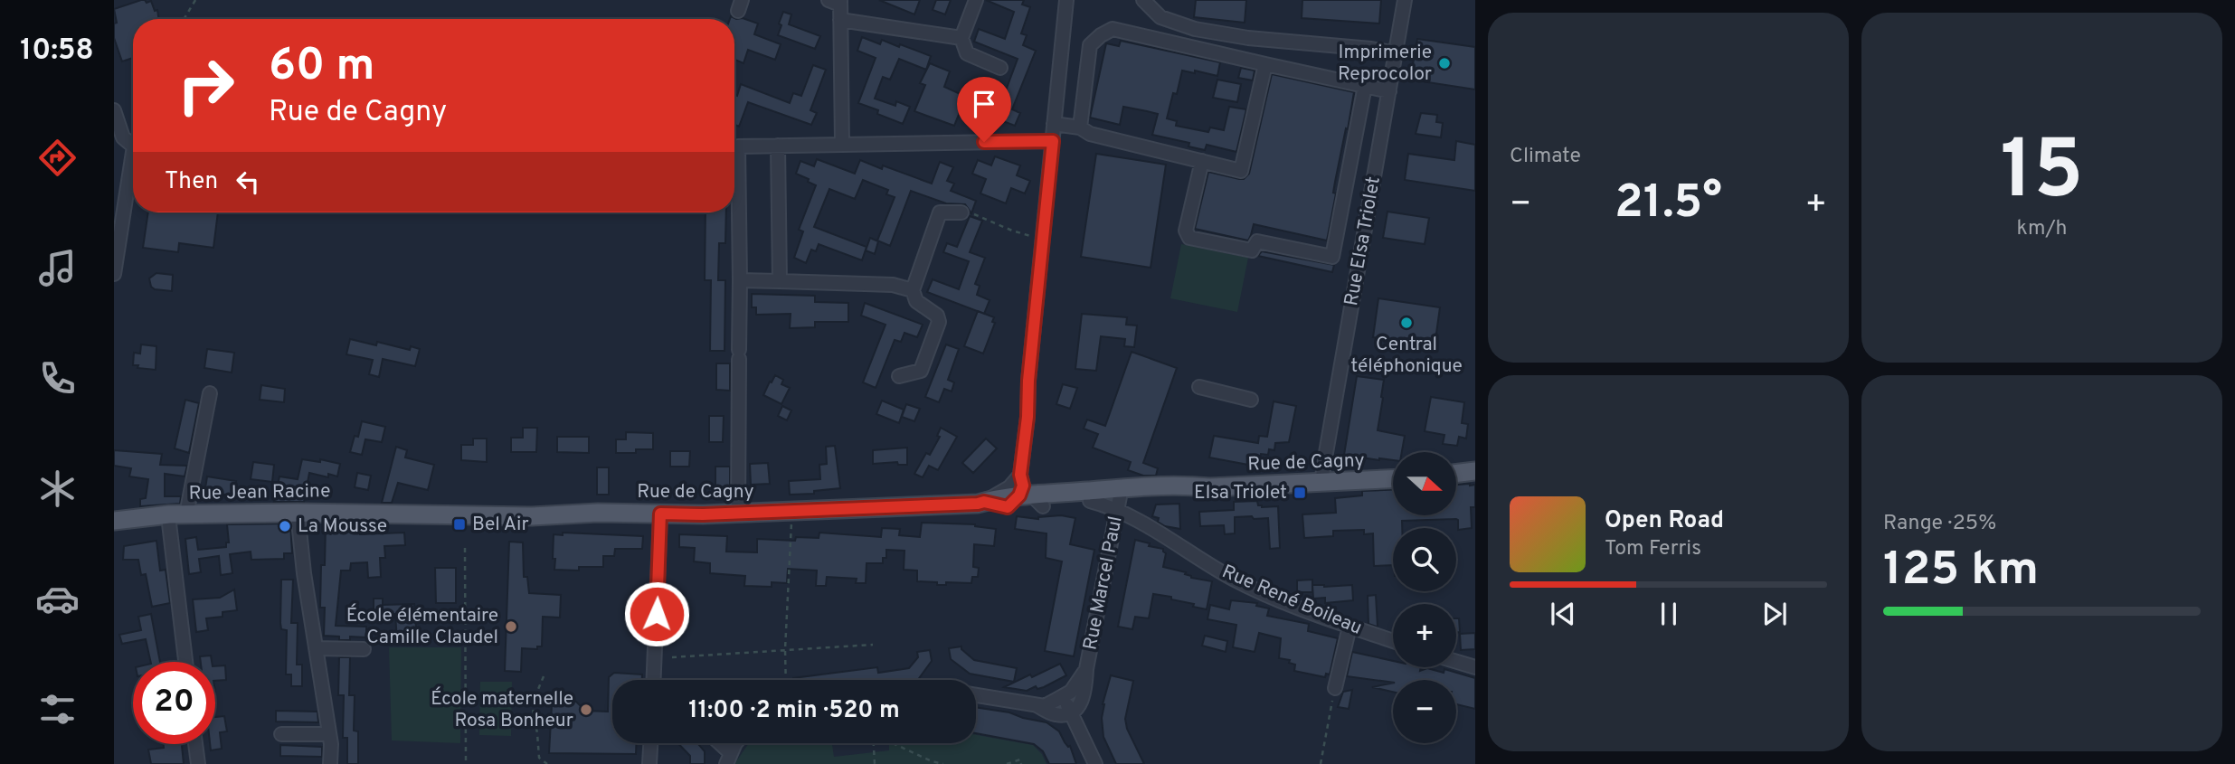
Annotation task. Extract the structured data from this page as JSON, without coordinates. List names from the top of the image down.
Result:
{
  "streets": {
    "main road": ["Rue de Cagny", "Rue Jean Racine"],
    "street": ["Rue Elsa Triolet", "Rue Marcel Paul", "Rue René Boileau"]
  },
  "crossings": [
    ["Rue Elsa Triolet", "Rue de Cagny"],
    ["Rue de Cagny", "Rue Jean Racine"],
    ["Rue de Cagny", "Rue Marcel Paul"],
    ["Rue de Cagny", "Rue René Boileau"],
    ["Rue Marcel Paul", "Rue René Boileau"]
  ],
  "places": {
    "other": [
      "Imprimerie Reprocolor",
      "Central téléphonique",
      "La Mousse",
      "École élémentaire Camille Claudel",
      "École maternelle Rosa Bonheur"
    ],
    "transit": ["Elsa Triolet", "Bel Air"]
  },
  "north": "right",
  "page": {
    "tabs": "10:58",
    "tile": [
      "Climate",
      ["15", "km/h"],
      ["Range · 25%", "125 km"]
    ],
    "turn": ["60 m", "Rue de Cagny"],
    "then": "Then",
    "heat": ["−", "21.5°", "+"],
    "map_buttons": ["+", "−"],
    "song": ["Open Road", "Tom Ferris"],
    "limit": "20",
    "trip": "11:00 · 2 min · 520 m"
  }
}
